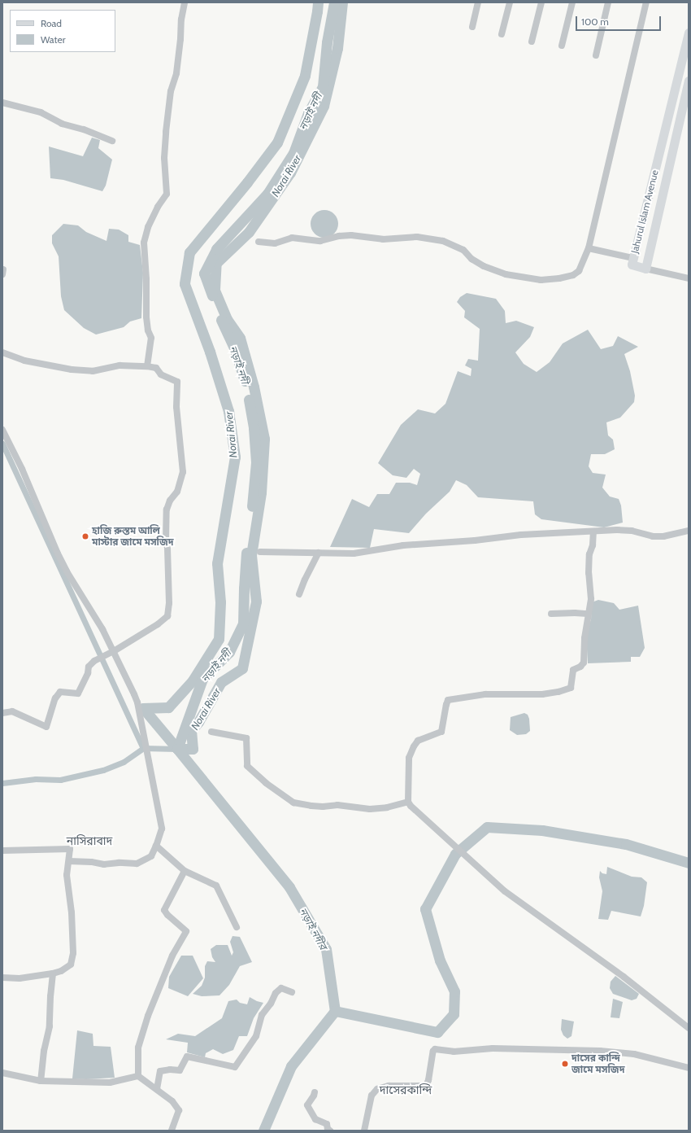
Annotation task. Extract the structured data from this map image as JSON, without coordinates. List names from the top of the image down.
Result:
{
  "streets": {
    "street": ["Jahurul Islam Avenue"]
  },
  "districts": ["নাসিরাবাদ", "দাসেরকান্দি"],
  "water": ["নড়াই নদী", "Norai River", "নড়াই নদীর"],
  "places": ["হাজি রুস্তম আলি মাস্টার জামে মসজিদ", "দাসের কান্দি জামে মসজিদ"],
  "legend": ["Road", "Water"],
  "scale_bar": "100 m"
}
